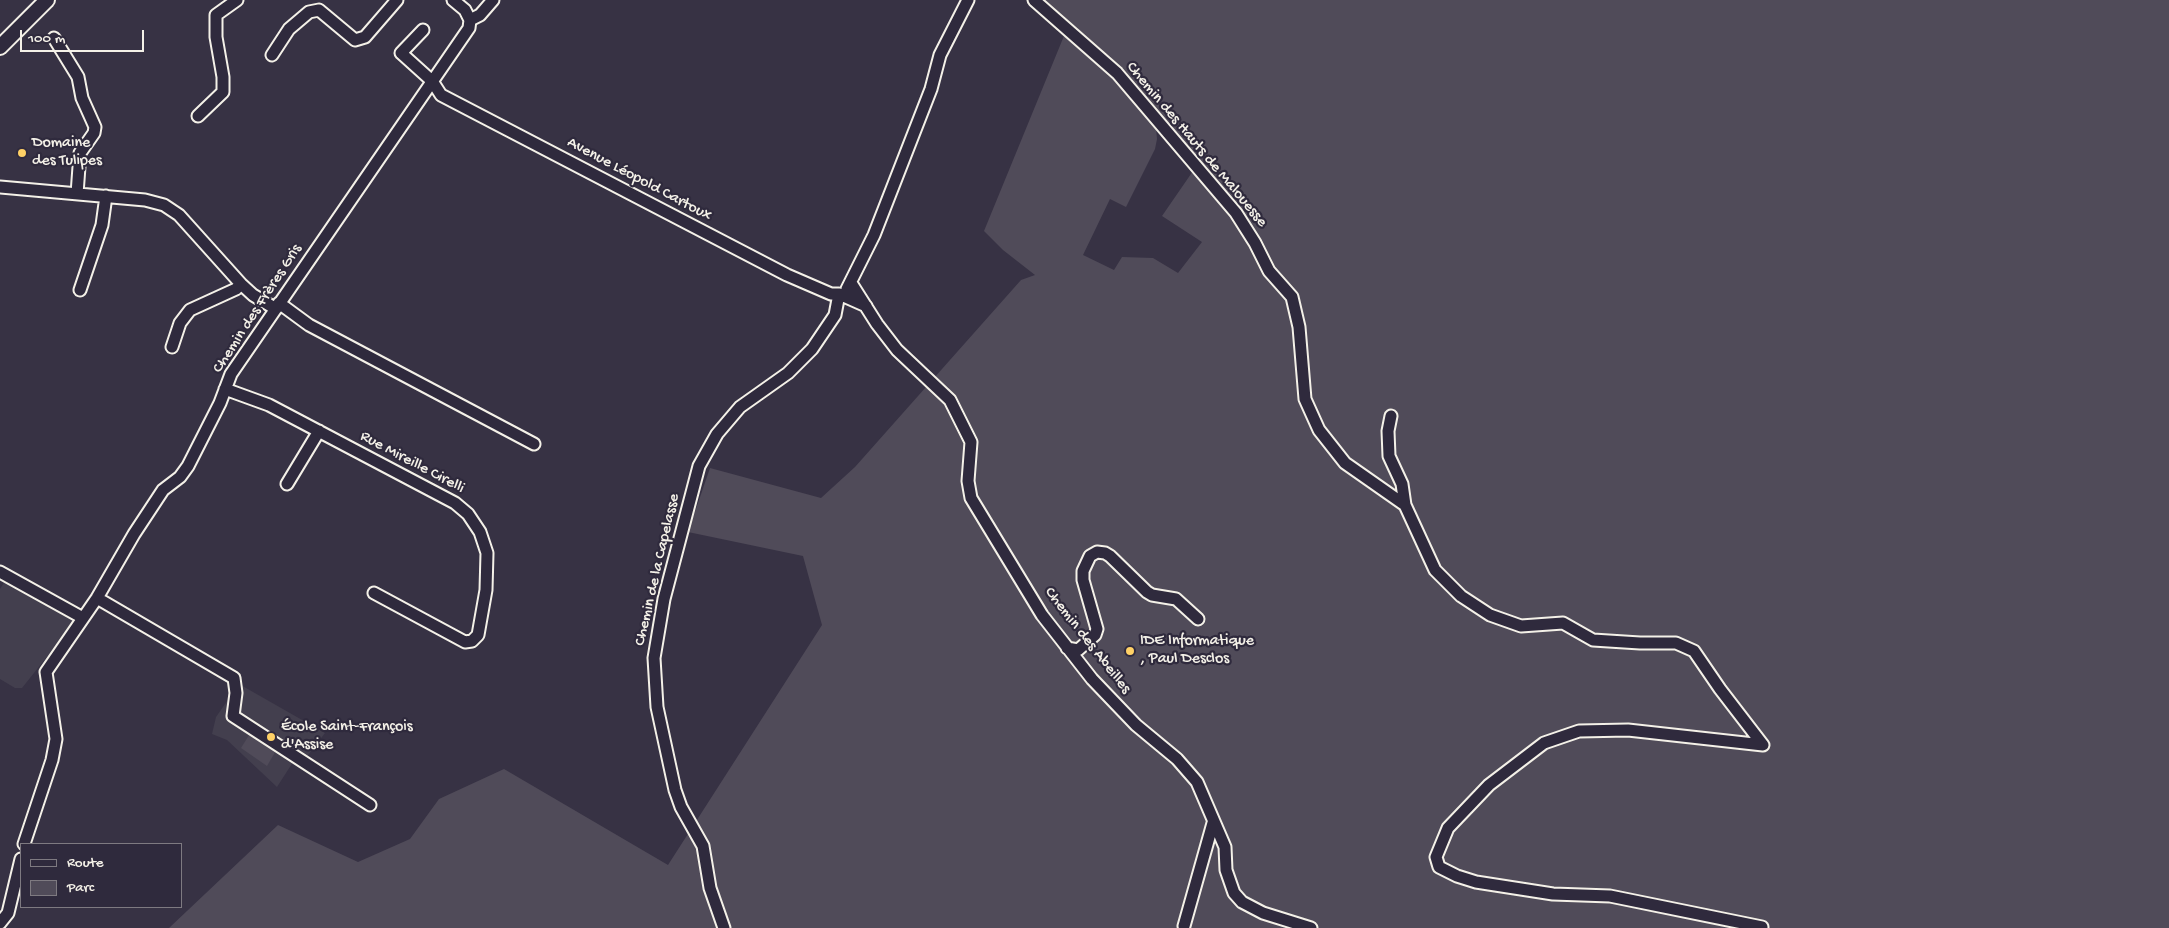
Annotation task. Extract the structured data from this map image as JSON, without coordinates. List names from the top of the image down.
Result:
{
  "streets": {
    "street": [
      "Chemin des Hauts de Malouesse",
      "Avenue Léopold Cartoux",
      "Chemin des Frères Gris",
      "Rue Mireille Cirelli",
      "Chemin de la Capelasse",
      "Chemin des Abeilles"
    ]
  },
  "crossings": [
    ["Avenue Léopold Cartoux", "Chemin des Frères Gris"],
    ["Avenue Léopold Cartoux", "Chemin de la Capelasse"],
    ["Chemin des Frères Gris", "Rue Mireille Cirelli"]
  ],
  "places": ["Domaine des Tulipes", "IDE Informatique , Paul Desclos", "École Saint-François d'Assise"],
  "legend": ["Route", "Parc"],
  "scale_bar": "100 m"
}
